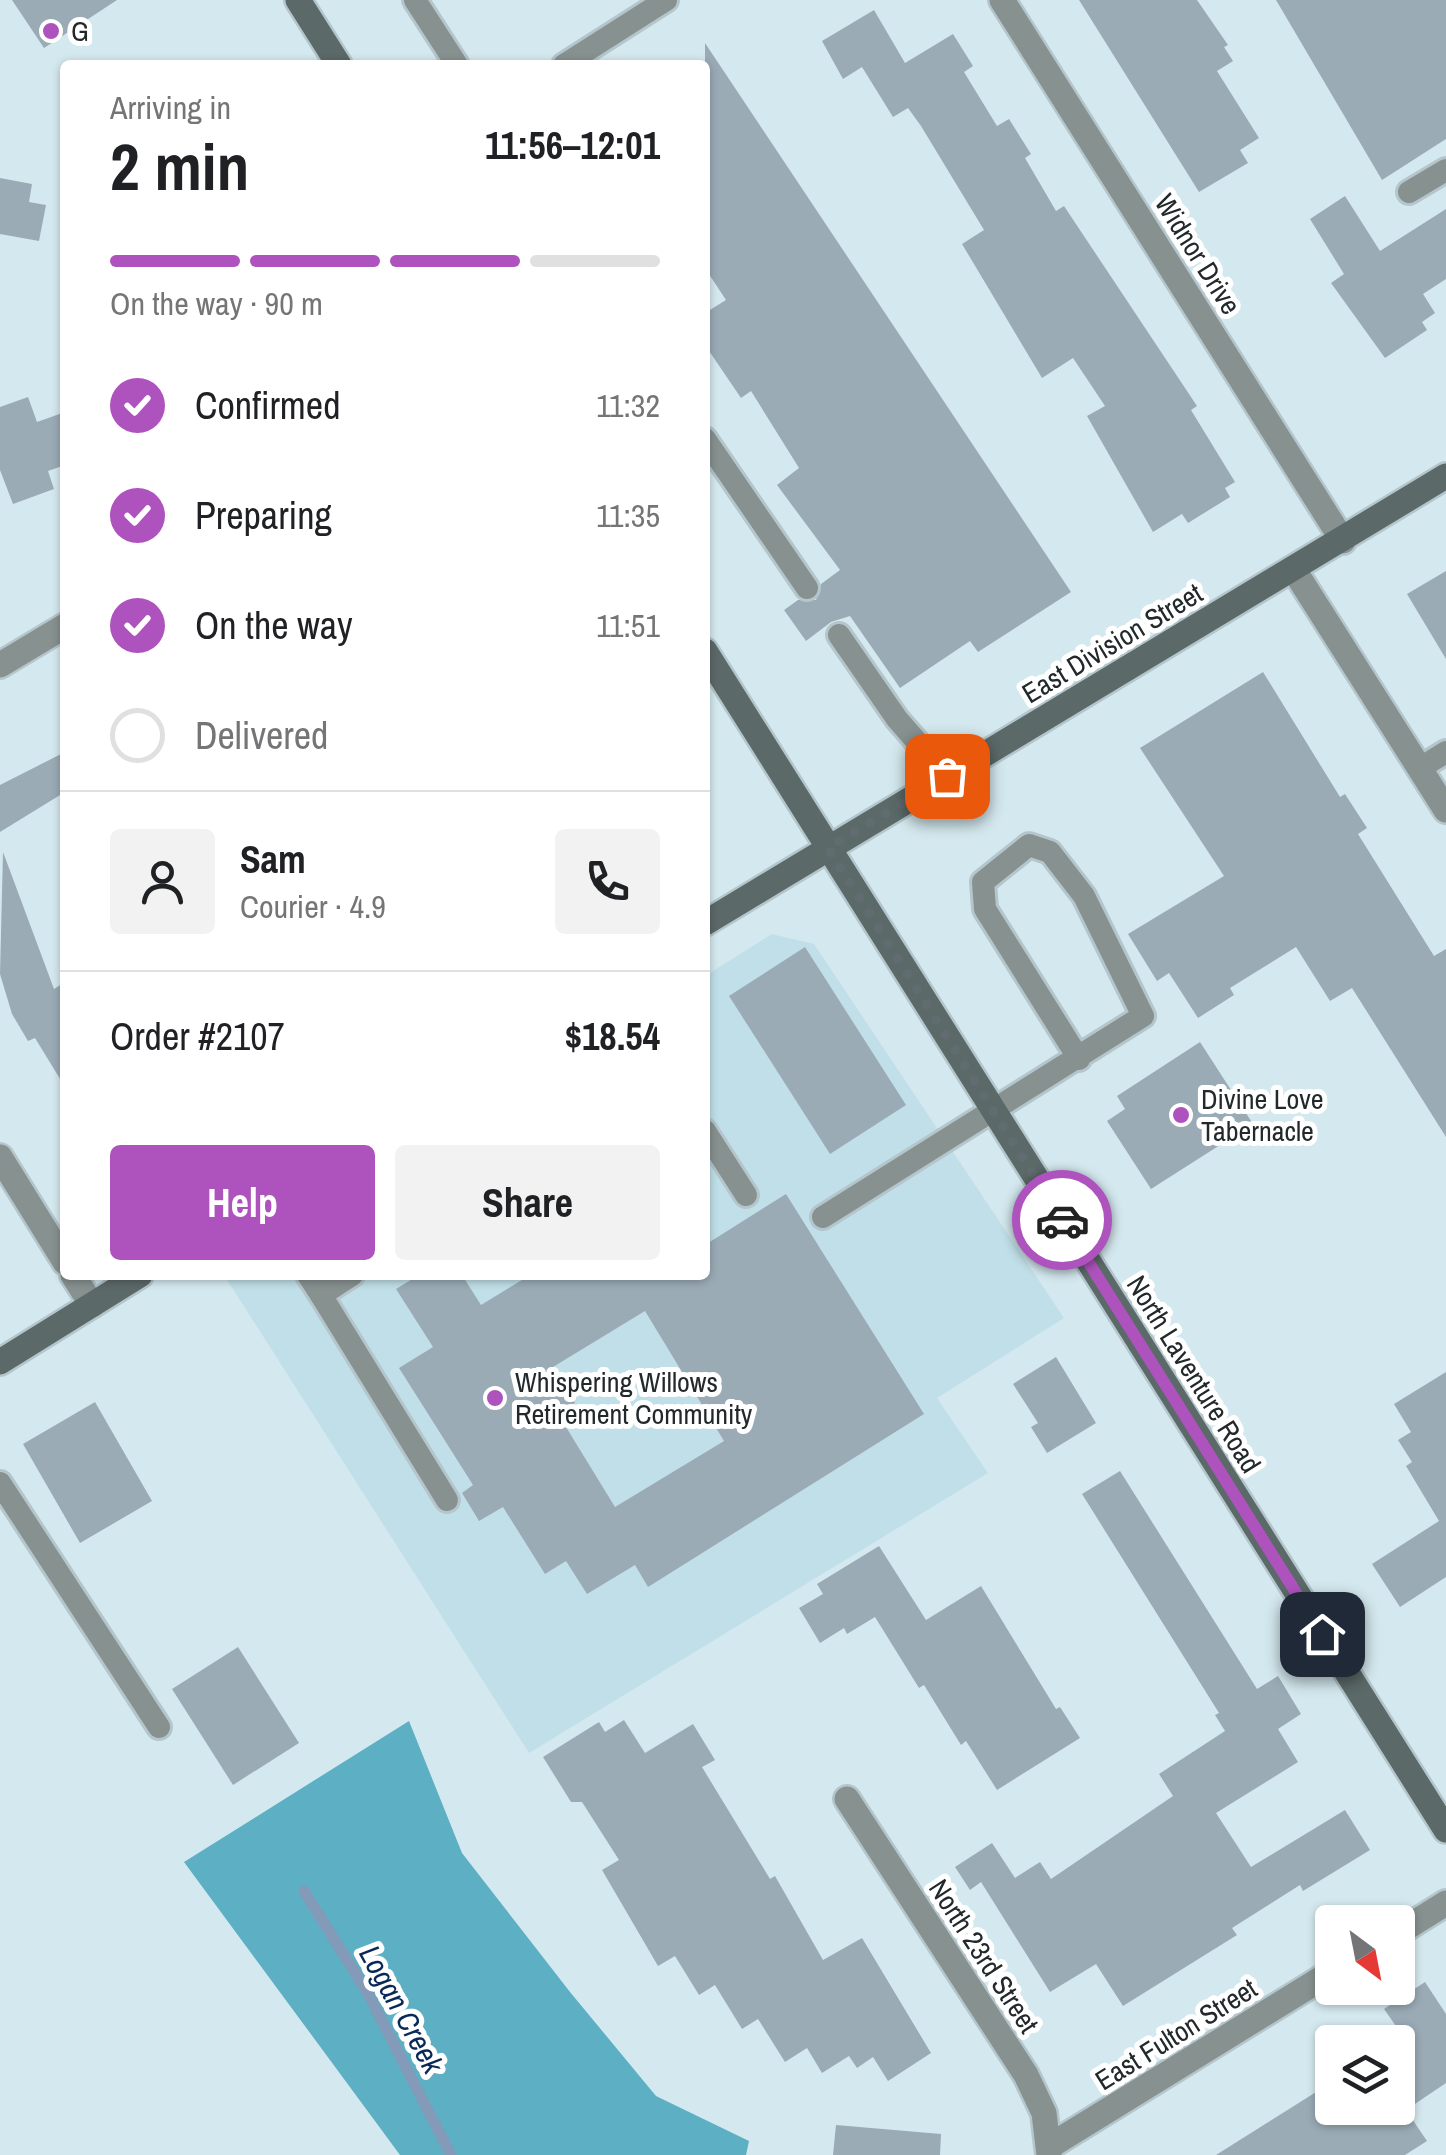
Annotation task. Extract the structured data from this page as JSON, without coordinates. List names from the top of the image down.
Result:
{
  "streets": {
    "street": [
      "Widnor Drive",
      "East Division Street",
      "North Laventure Road",
      "North 23rd Street",
      "East Fulton Street"
    ]
  },
  "crossings": [
    ["Widnor Drive", "East Division Street"],
    ["East Division Street", "North Laventure Road"],
    ["North 23rd Street", "East Fulton Street"]
  ],
  "water": ["Logan Creek"],
  "places": ["G", "Divine Love Tabernacle", "Whispering Willows Retirement Community"],
  "north": "bottom right",
  "page": {
    "heading": ["2 min", "Arriving in", "11:56–12:01"],
    "panel": [
      "Sam",
      "Courier · 4.9",
      "Order #2107",
      "$18.54"
    ],
    "bar": "On the way · 90 m",
    "list": [
      ["Confirmed", "11:32"],
      ["Preparing", "11:35"],
      ["On the way", "11:51"],
      "Delivered"
    ],
    "buttons": ["Help", "Share"]
  }
}
